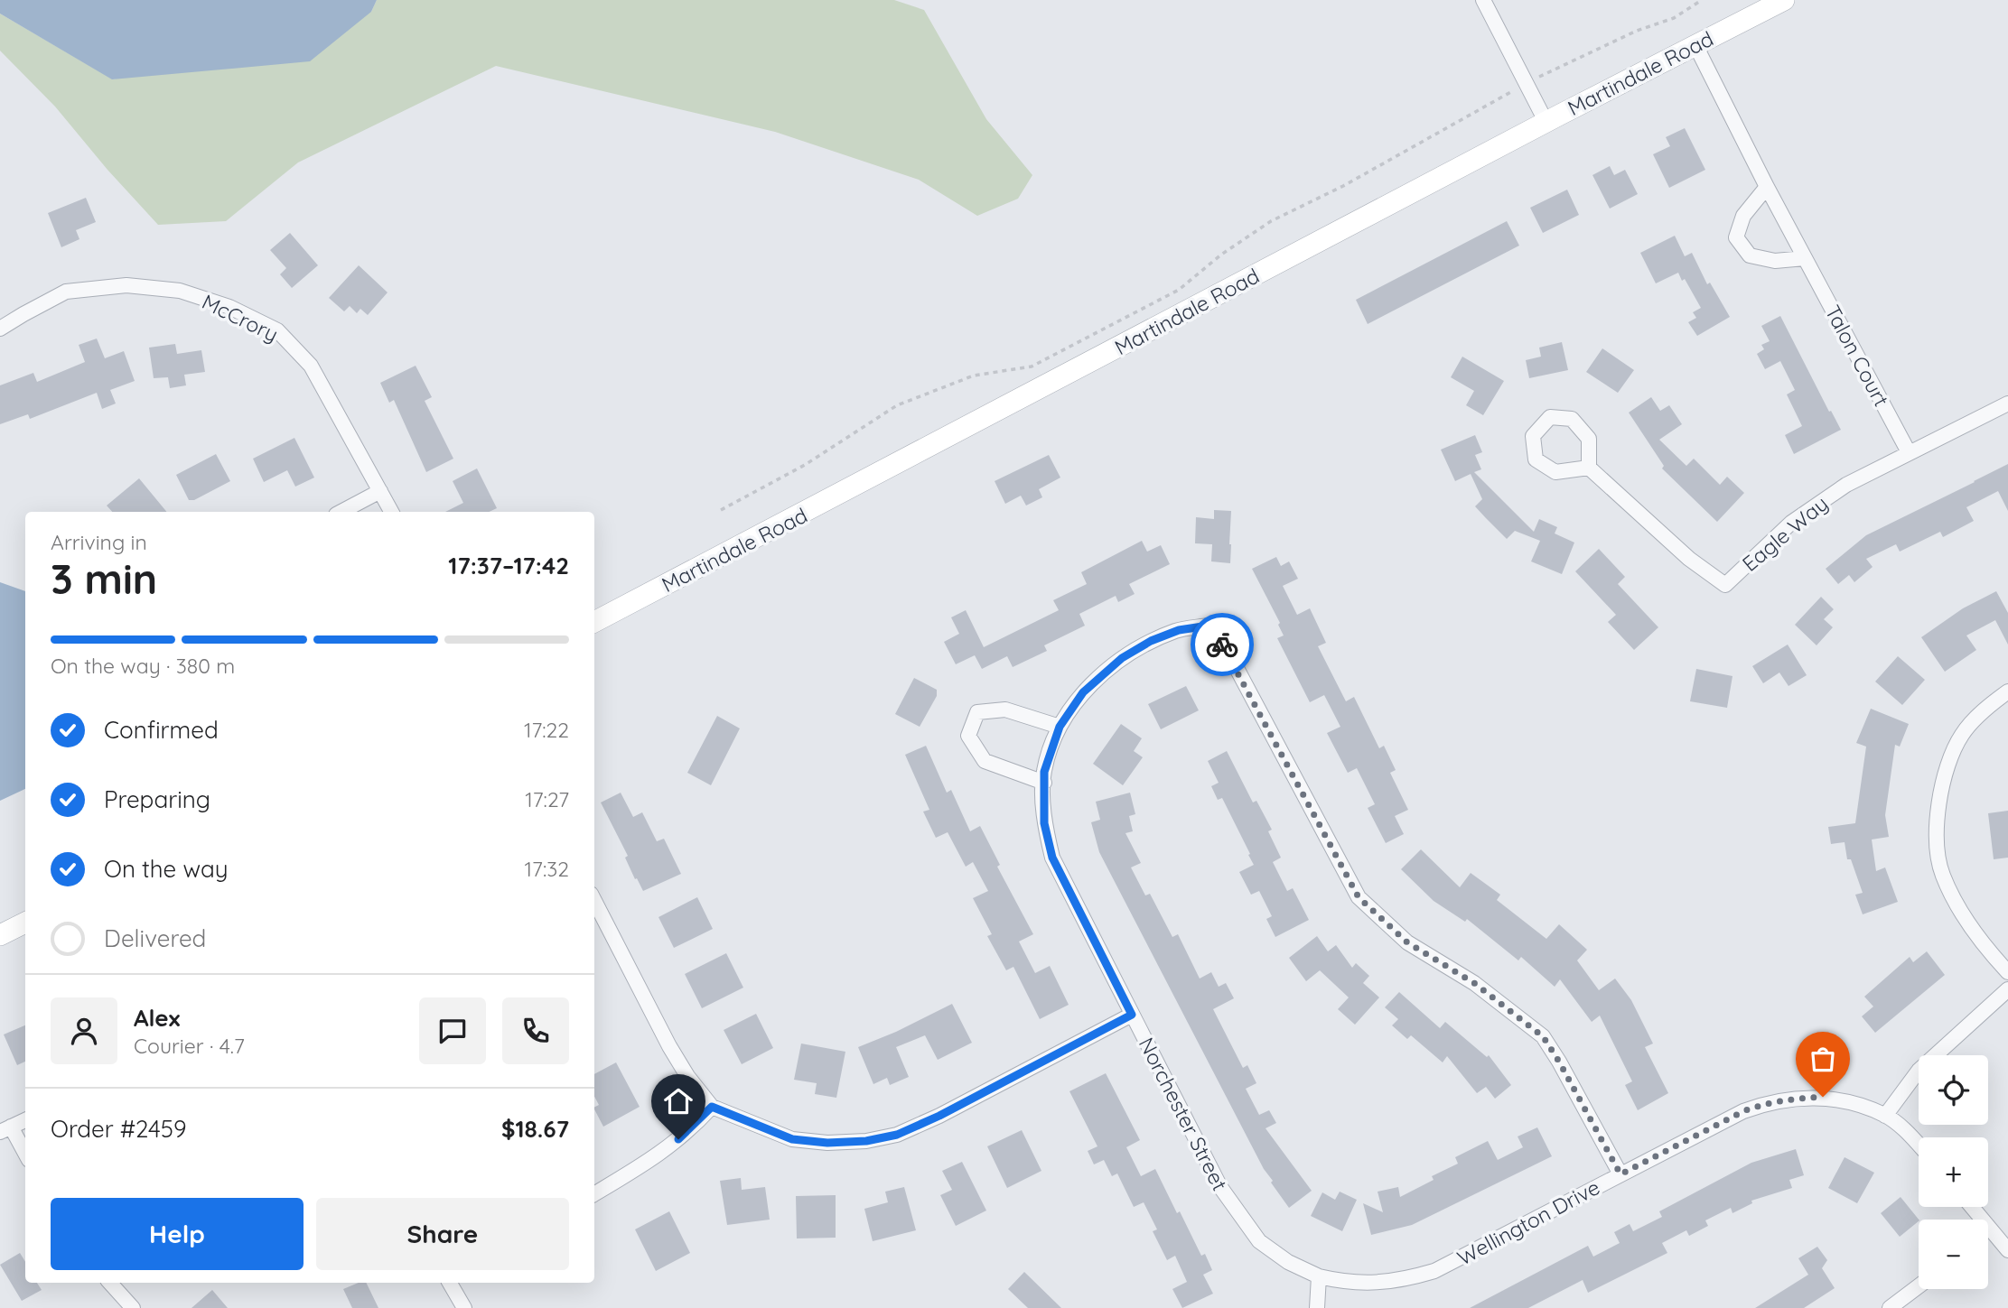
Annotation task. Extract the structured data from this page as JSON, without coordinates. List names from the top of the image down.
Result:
{
  "streets": {
    "street": [
      "Martindale Road",
      "McCrory",
      "Talon Court",
      "Eagle Way",
      "Norchester Street",
      "Wellington Drive"
    ]
  },
  "crossings": [
    ["Martindale Road", "Talon Court"],
    ["Talon Court", "Eagle Way"],
    ["Norchester Street", "Wellington Drive"]
  ],
  "page": {
    "heading": ["3 min", "Arriving in", "17:37–17:42"],
    "panel": [
      "Alex",
      "Courier · 4.7",
      "Order #2459",
      "$18.67"
    ],
    "bar": "On the way · 380 m",
    "list": [
      ["Confirmed", "17:22"],
      ["Preparing", "17:27"],
      ["On the way", "17:32"],
      "Delivered"
    ],
    "map_buttons": ["+", "−"],
    "buttons": ["Help", "Share"]
  }
}
